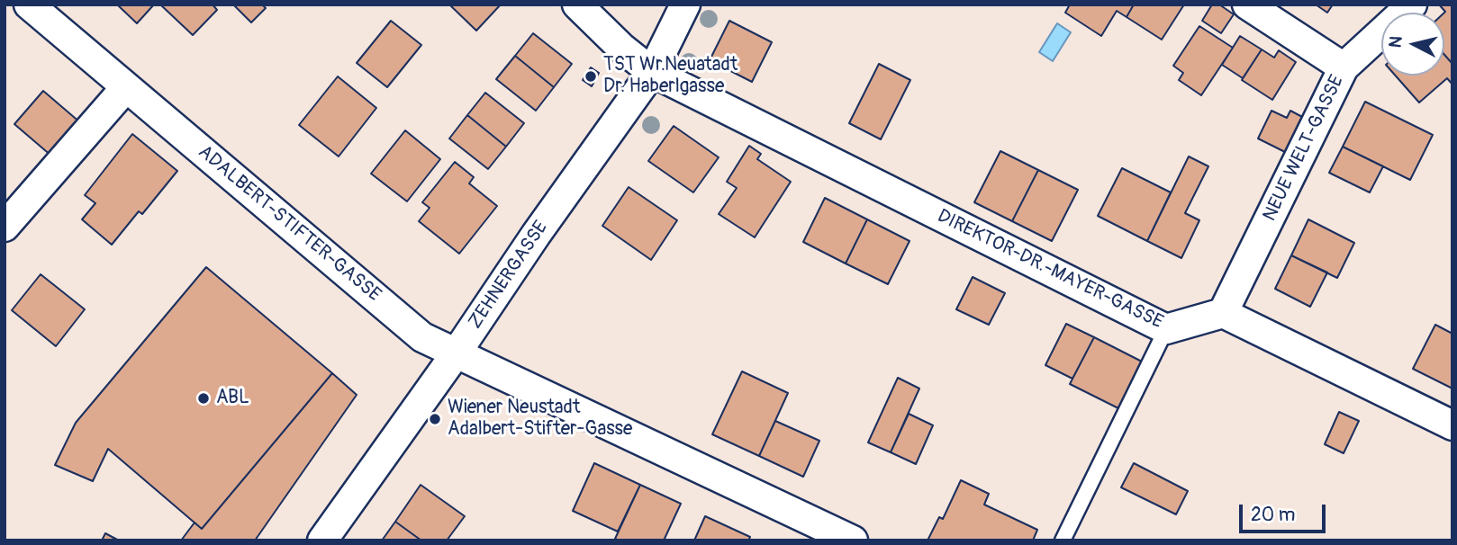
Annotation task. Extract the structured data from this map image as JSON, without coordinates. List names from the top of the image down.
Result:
{
  "streets": {
    "street": [
      "NEUE WELT-GASSE",
      "ADALBERT-STIFTER-GASSE",
      "DIREKTOR-DR.-MAYER-GASSE",
      "ZEHNERGASSE"
    ]
  },
  "crossings": [
    ["NEUE WELT-GASSE", "DIREKTOR-DR.-MAYER-GASSE"],
    ["ADALBERT-STIFTER-GASSE", "ZEHNERGASSE"],
    ["DIREKTOR-DR.-MAYER-GASSE", "ZEHNERGASSE"]
  ],
  "places": ["TST Wr.Neuatadt Dr. Haberlgasse", "ABL", "Wiener Neustadt Adalbert-Stifter-Gasse"],
  "scale_bar": "20 m",
  "north": "left"
}
